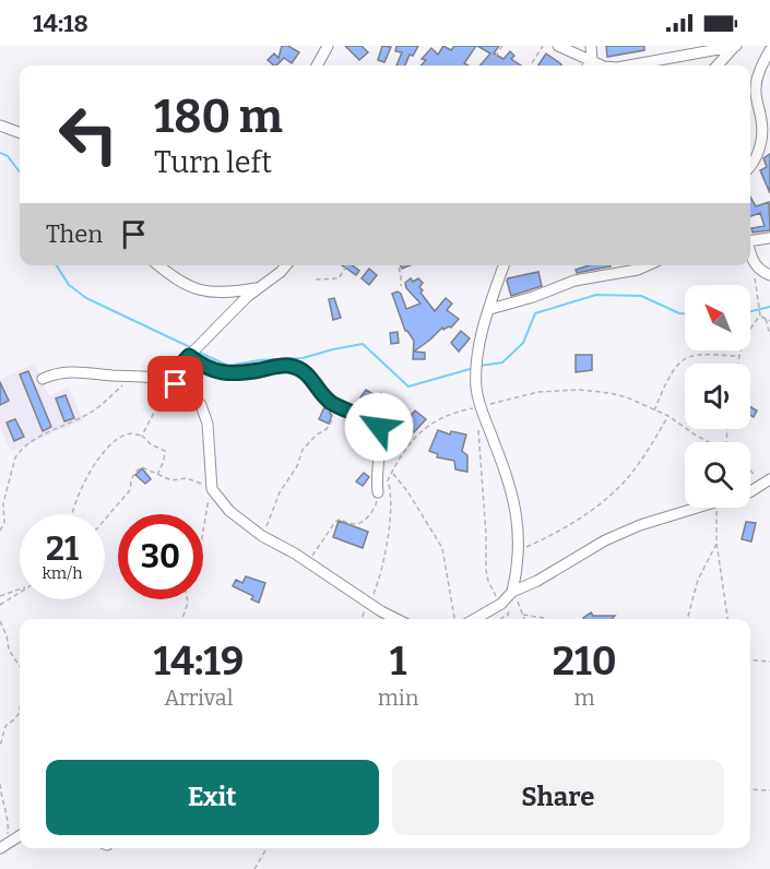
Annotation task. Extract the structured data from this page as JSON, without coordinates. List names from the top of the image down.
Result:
{
  "north": "top left",
  "page": {
    "status": "14:18",
    "turn": ["180 m", "Turn left"],
    "then": "Then",
    "speed": "21 km/h",
    "limit": "30",
    "eta": [
      "14:19",
      "Arrival",
      "1",
      "min",
      "210",
      "m"
    ],
    "buttons": ["Exit", "Share"]
  }
}
